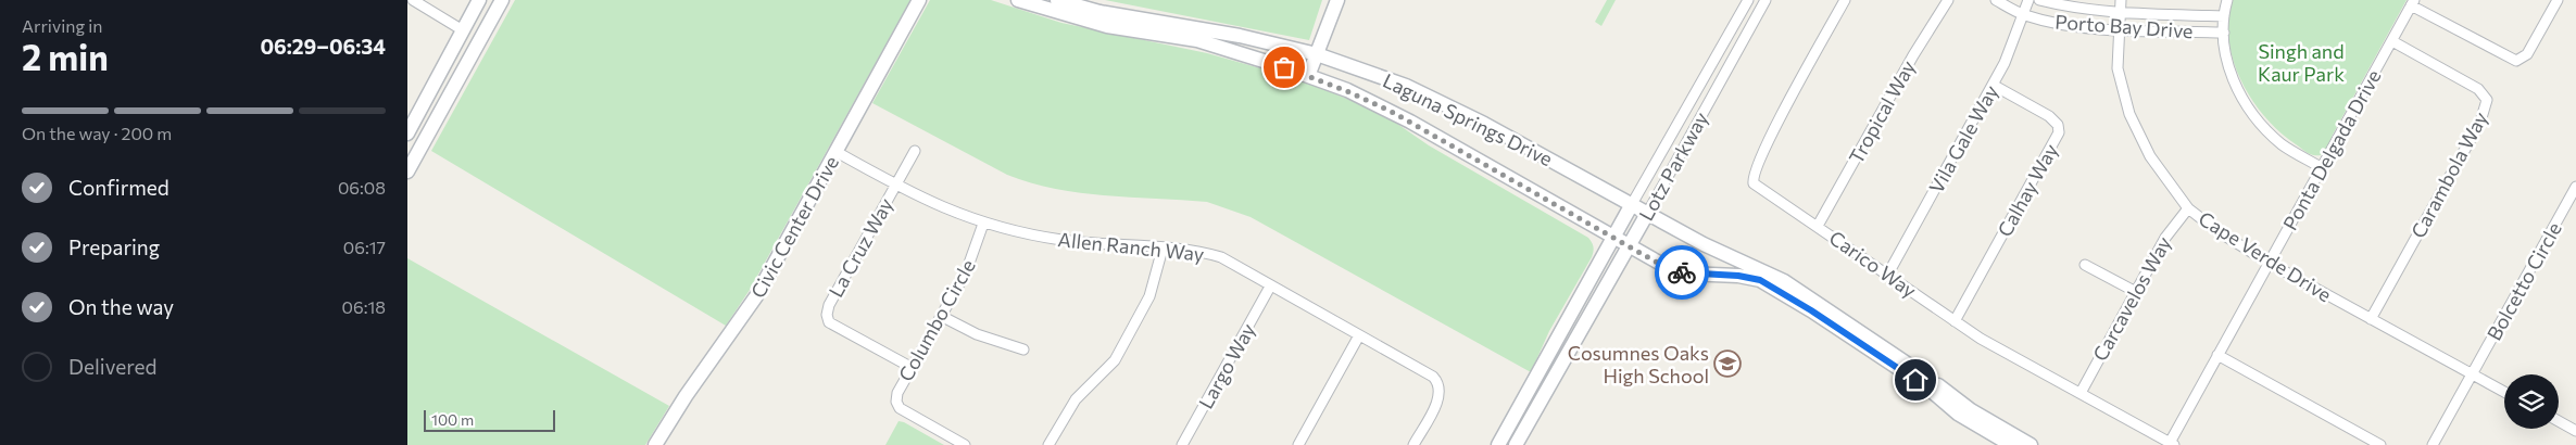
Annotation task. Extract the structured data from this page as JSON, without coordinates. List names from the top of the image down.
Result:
{
  "streets": {
    "street": [
      "Porto Bay Drive",
      "Tropical Way",
      "Laguna Springs Drive",
      "Vila Gale Way",
      "Ponta Delgada Drive",
      "Lotz Parkway",
      "Carambola Way",
      "Calhay Way",
      "Civic Center Drive",
      "Allen Ranch Way",
      "La Cruz Way",
      "Cape Verde Drive",
      "Carico Way",
      "Bolcetto Circle",
      "Carcavelos Way",
      "Columbo Circle",
      "Largo Way"
    ]
  },
  "crossings": [
    ["Porto Bay Drive", "Vila Gale Way"],
    ["Porto Bay Drive", "Cape Verde Drive"],
    ["Tropical Way", "Carico Way"],
    ["Laguna Springs Drive", "Lotz Parkway"],
    ["Vila Gale Way", "Calhay Way"],
    ["Vila Gale Way", "Carico Way"],
    ["Ponta Delgada Drive", "Carambola Way"],
    ["Ponta Delgada Drive", "Cape Verde Drive"],
    ["Ponta Delgada Drive", "Carico Way"],
    ["Carambola Way", "Cape Verde Drive"],
    ["Calhay Way", "Carico Way"],
    ["Civic Center Drive", "Allen Ranch Way"],
    ["Allen Ranch Way", "La Cruz Way"],
    ["Allen Ranch Way", "Columbo Circle"],
    ["Allen Ranch Way", "Largo Way"],
    ["La Cruz Way", "Columbo Circle"],
    ["Cape Verde Drive", "Bolcetto Circle"],
    ["Cape Verde Drive", "Carcavelos Way"],
    ["Carico Way", "Carcavelos Way"]
  ],
  "parks": ["Singh and Kaur Park"],
  "places": {
    "school or university": ["Cosumnes Oaks High School"]
  },
  "scale_bar": "100 m",
  "page": {
    "heading": ["2 min", "Arriving in", "06:29–06:34"],
    "bar": "On the way · 200 m",
    "list": [
      ["Confirmed", "06:08"],
      ["Preparing", "06:17"],
      ["On the way", "06:18"],
      "Delivered"
    ],
    "scale": "100 m"
  }
}
